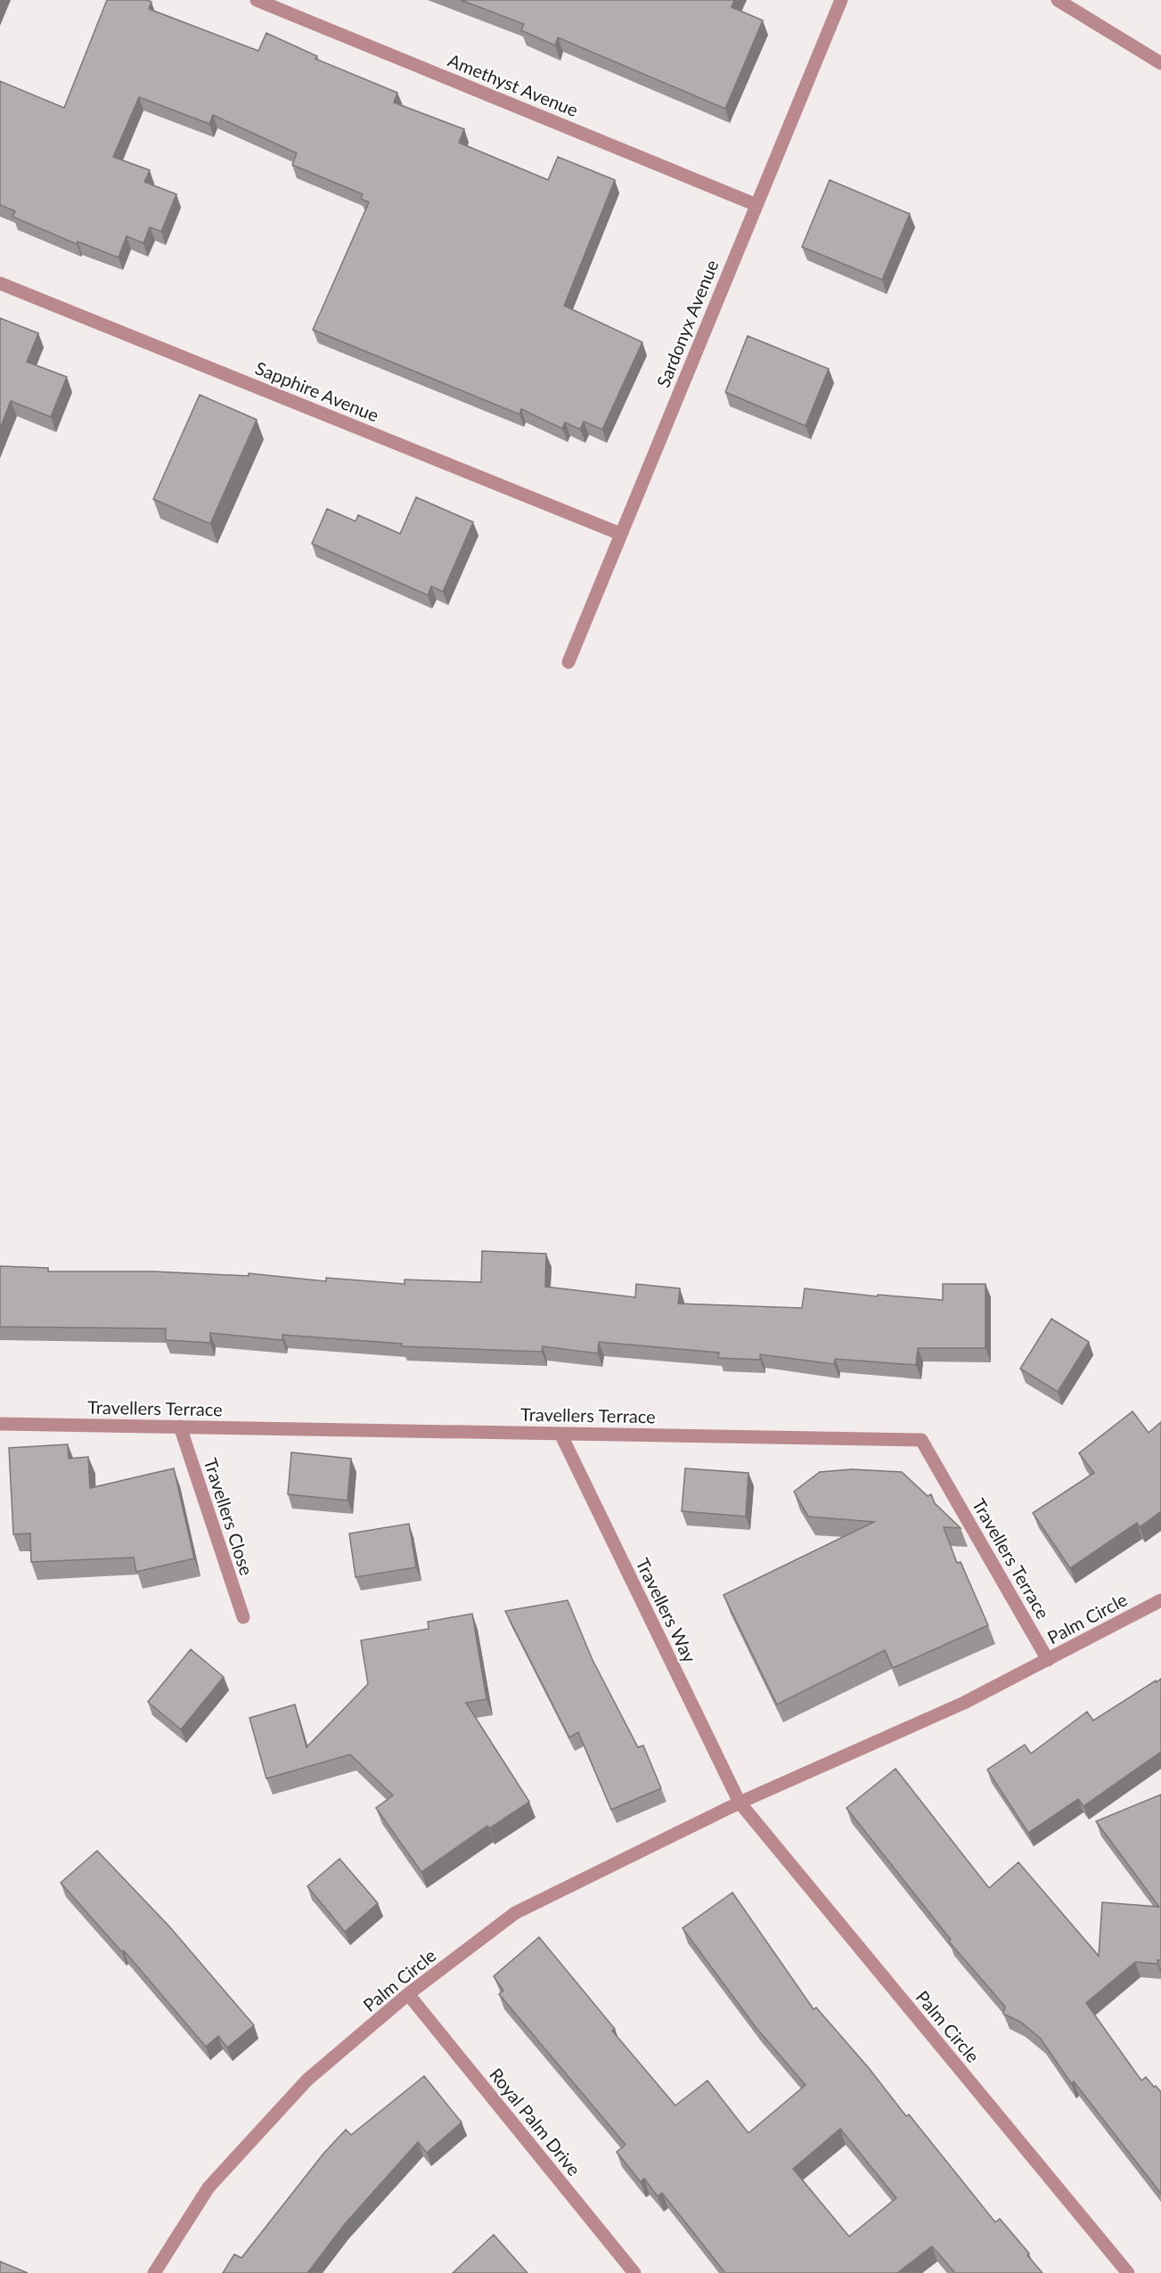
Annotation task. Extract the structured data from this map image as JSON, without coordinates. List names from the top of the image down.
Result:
{
  "streets": {
    "street": [
      "Amethyst Avenue",
      "Sardonyx Avenue",
      "Sapphire Avenue",
      "Travellers Terrace",
      "Travellers Close",
      "Travellers Way",
      "Palm Circle",
      "Royal Palm Drive"
    ]
  },
  "crossings": [
    ["Amethyst Avenue", "Sardonyx Avenue"],
    ["Sardonyx Avenue", "Sapphire Avenue"],
    ["Travellers Terrace", "Travellers Close"],
    ["Travellers Terrace", "Travellers Way"],
    ["Travellers Terrace", "Palm Circle"],
    ["Travellers Way", "Palm Circle"],
    ["Palm Circle", "Royal Palm Drive"]
  ]
}
